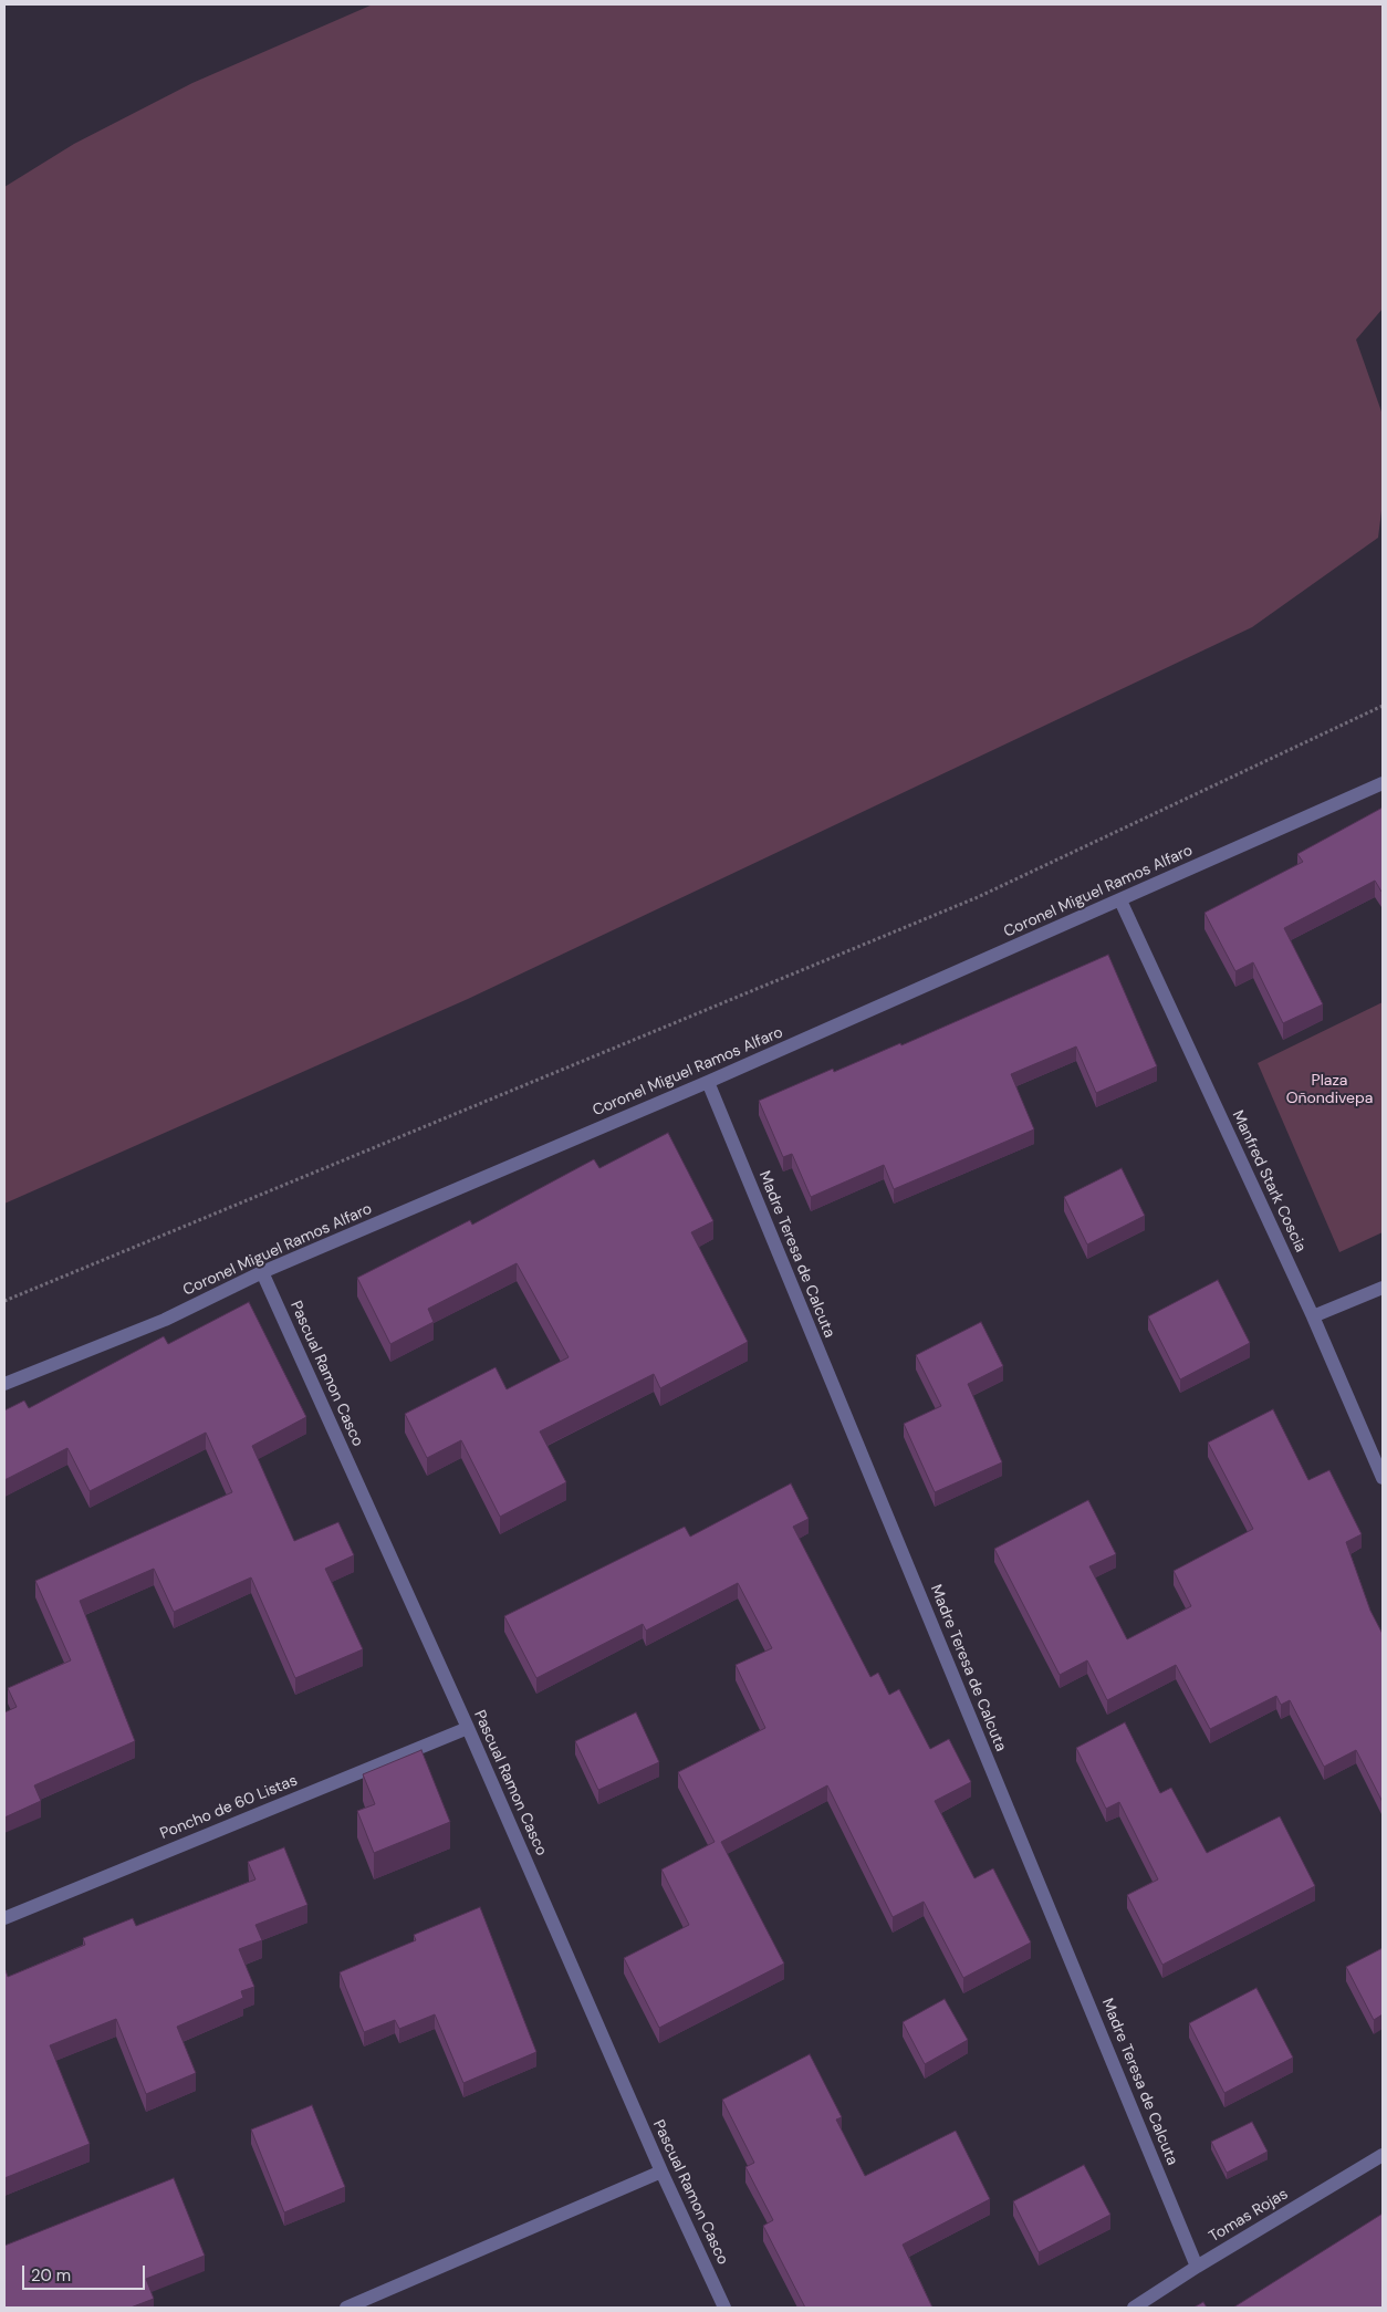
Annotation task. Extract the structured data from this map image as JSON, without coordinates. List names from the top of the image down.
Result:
{
  "streets": {
    "street": [
      "Coronel Miguel Ramos Alfaro",
      "Manfred Stark Coscia",
      "Madre Teresa de Calcuta",
      "Pascual Ramon Casco",
      "Poncho de 60 Listas",
      "Tomas Rojas"
    ]
  },
  "crossings": [
    ["Coronel Miguel Ramos Alfaro", "Manfred Stark Coscia"],
    ["Coronel Miguel Ramos Alfaro", "Madre Teresa de Calcuta"],
    ["Coronel Miguel Ramos Alfaro", "Pascual Ramon Casco"],
    ["Madre Teresa de Calcuta", "Tomas Rojas"],
    ["Pascual Ramon Casco", "Poncho de 60 Listas"]
  ],
  "parks": ["Plaza Oñondivepa"],
  "scale_bar": "20 m"
}
